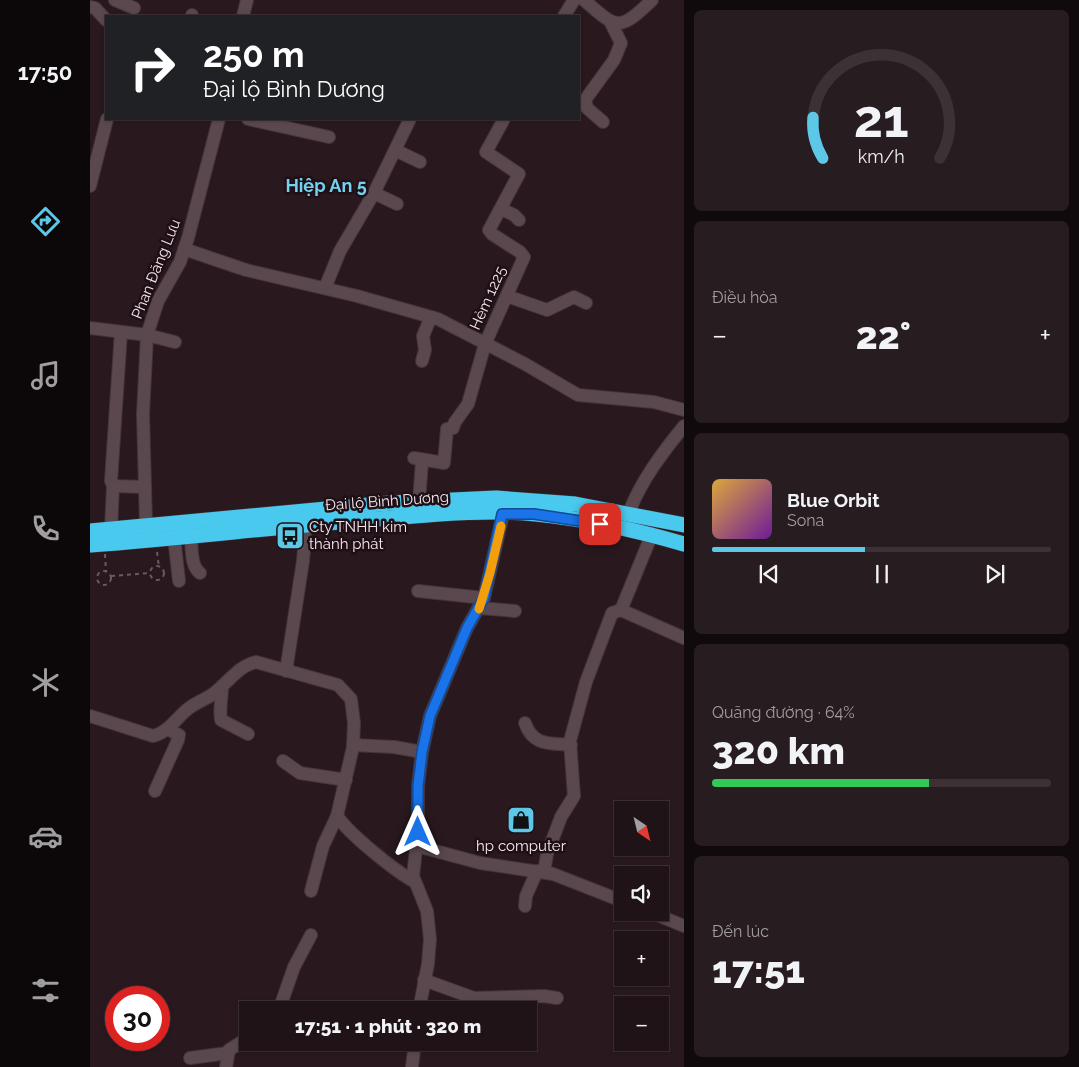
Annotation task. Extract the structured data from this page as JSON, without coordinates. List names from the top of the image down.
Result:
{
  "streets": {
    "highway": ["Đại lộ Bình Dương"],
    "street": ["Phan Đăng Lưu", "Hẻm 1225"]
  },
  "crossings": [
    ["Phan Đăng Lưu", "Đại lộ Bình Dương"],
    ["Hẻm 1225", "Đại lộ Bình Dương"]
  ],
  "districts": ["Hiệp An 5"],
  "places": {
    "bus stop": ["Cty TNHH kim thành phát"],
    "shop": ["hp computer"]
  },
  "north": "bottom right",
  "page": {
    "tabs": "17:50",
    "turn": ["250 m", "Đại lộ Bình Dương"],
    "tile": [
      "Điều hòa",
      ["Quãng đường · 64%", "320 km"],
      ["Đến lúc", "17:51"]
    ],
    "heat": ["−", "22°", "+"],
    "song": ["Blue Orbit", "Sona"],
    "map_buttons": ["+", "−"],
    "limit": "30",
    "trip": "17:51 · 1 phút · 320 m",
    "gauge": ["21", "km/h"]
  }
}
